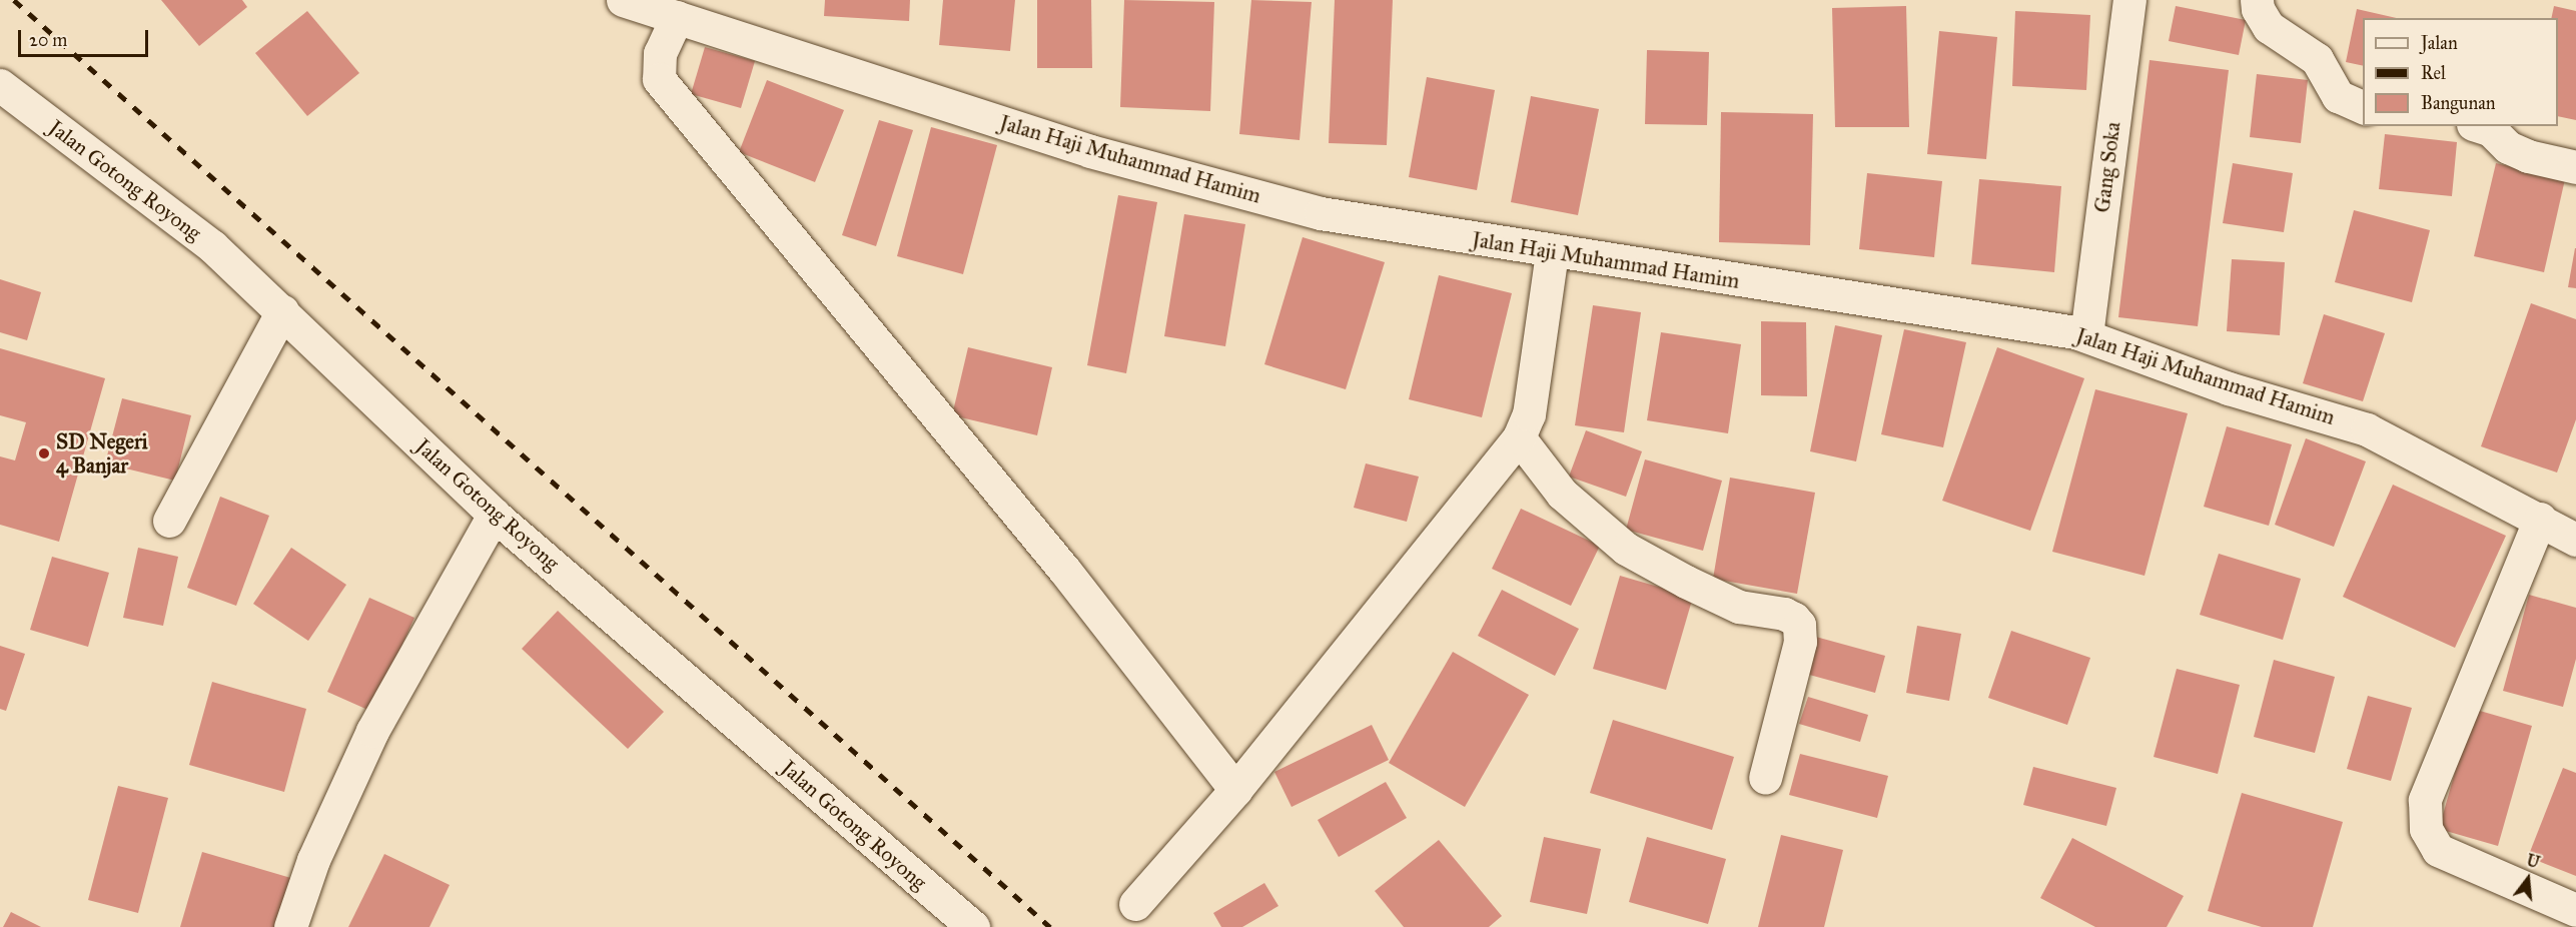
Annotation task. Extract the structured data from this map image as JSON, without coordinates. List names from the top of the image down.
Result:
{
  "streets": {
    "street": ["Jalan Haji Muhammad Hamim", "Gang Soka", "Jalan Gotong Royong"]
  },
  "crossings": [
    ["Jalan Haji Muhammad Hamim", "Gang Soka"]
  ],
  "places": ["SD Negeri 4 Banjar"],
  "legend": ["Jalan", "Rel", "Bangunan"],
  "scale_bar": "20 m",
  "north": "top"
}
